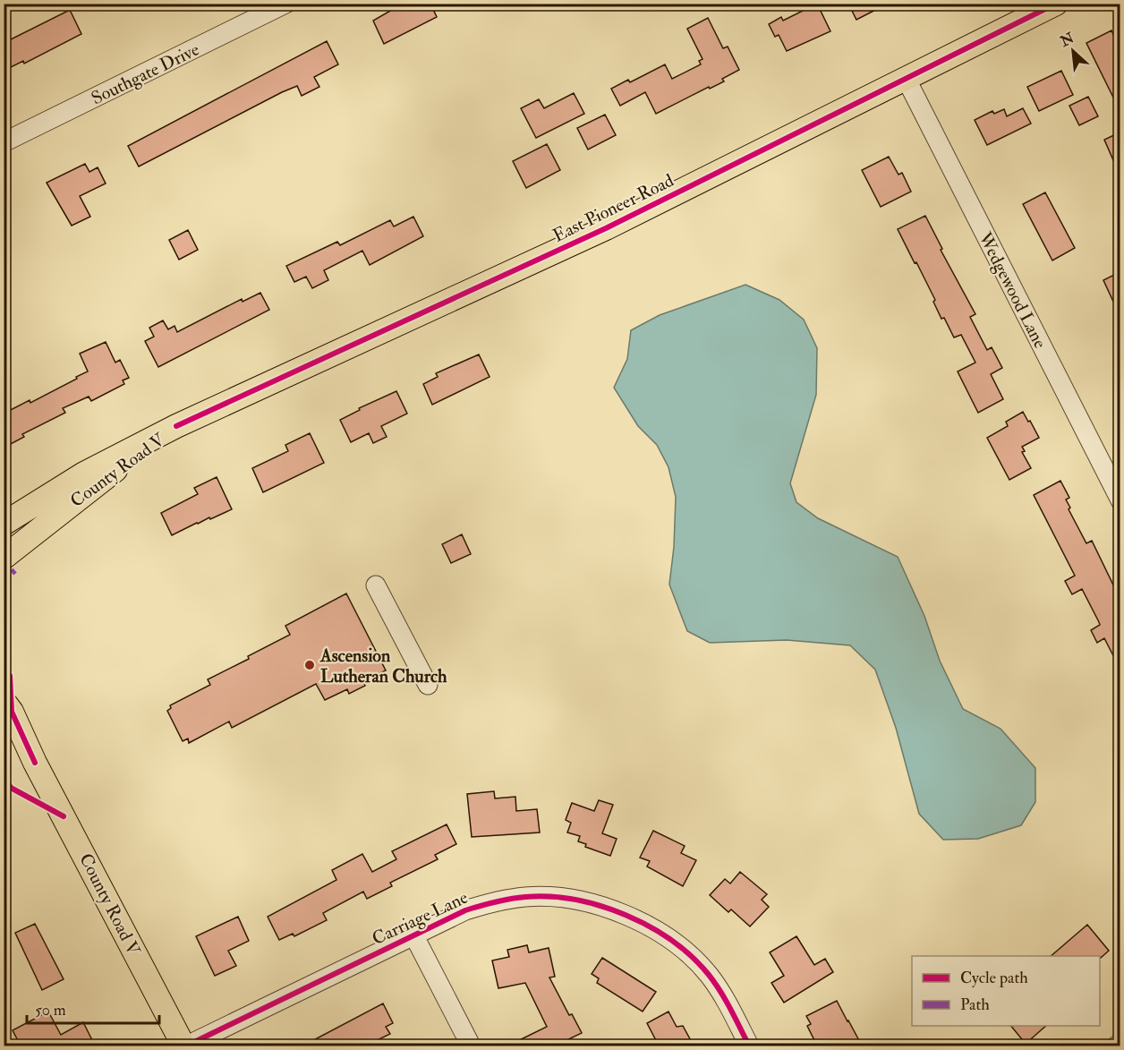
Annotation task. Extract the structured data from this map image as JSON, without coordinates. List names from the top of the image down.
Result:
{
  "streets": {
    "main road": ["East Pioneer Road", "County Road V"],
    "street": ["Southgate Drive", "Wedgewood Lane", "Carriage Lane"]
  },
  "crossings": [
    ["East Pioneer Road", "Wedgewood Lane"],
    ["East Pioneer Road", "County Road V"],
    ["County Road V", "Carriage Lane"]
  ],
  "places": ["Ascension Lutheran Church"],
  "legend": ["Cycle path", "Path"],
  "scale_bar": "50 m",
  "north": "top left"
}
